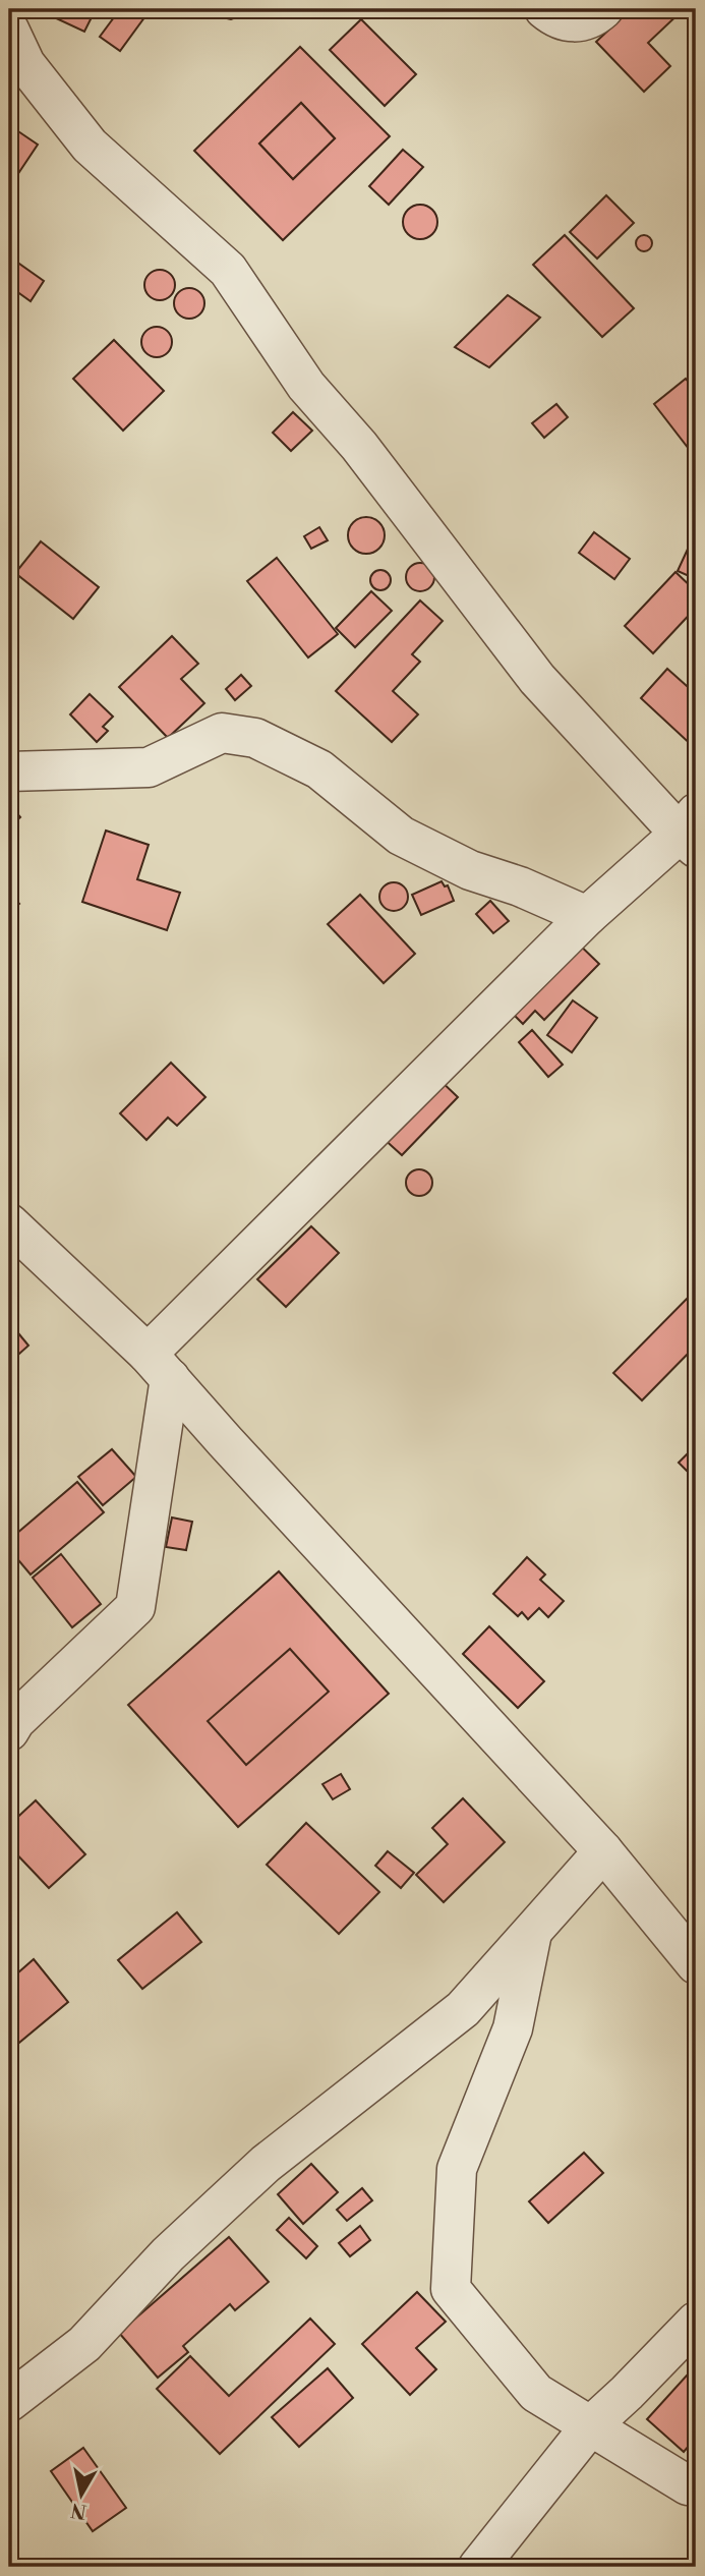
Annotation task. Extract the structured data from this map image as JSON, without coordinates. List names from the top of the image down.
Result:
{
  "north": "bottom"
}
